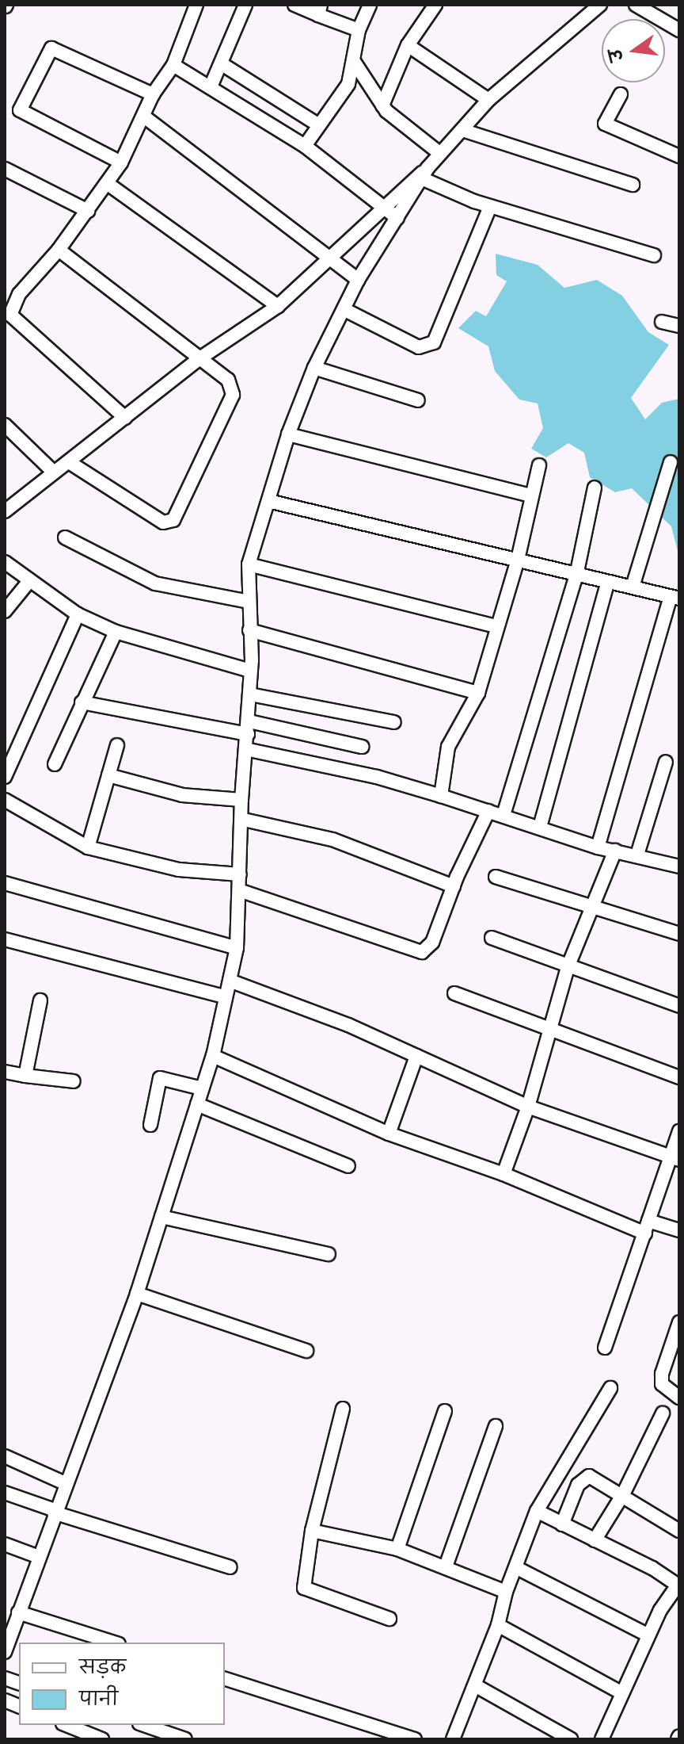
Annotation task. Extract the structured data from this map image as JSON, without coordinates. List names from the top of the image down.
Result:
{
  "legend": ["सड़क", "पानी"],
  "north": "left"
}
